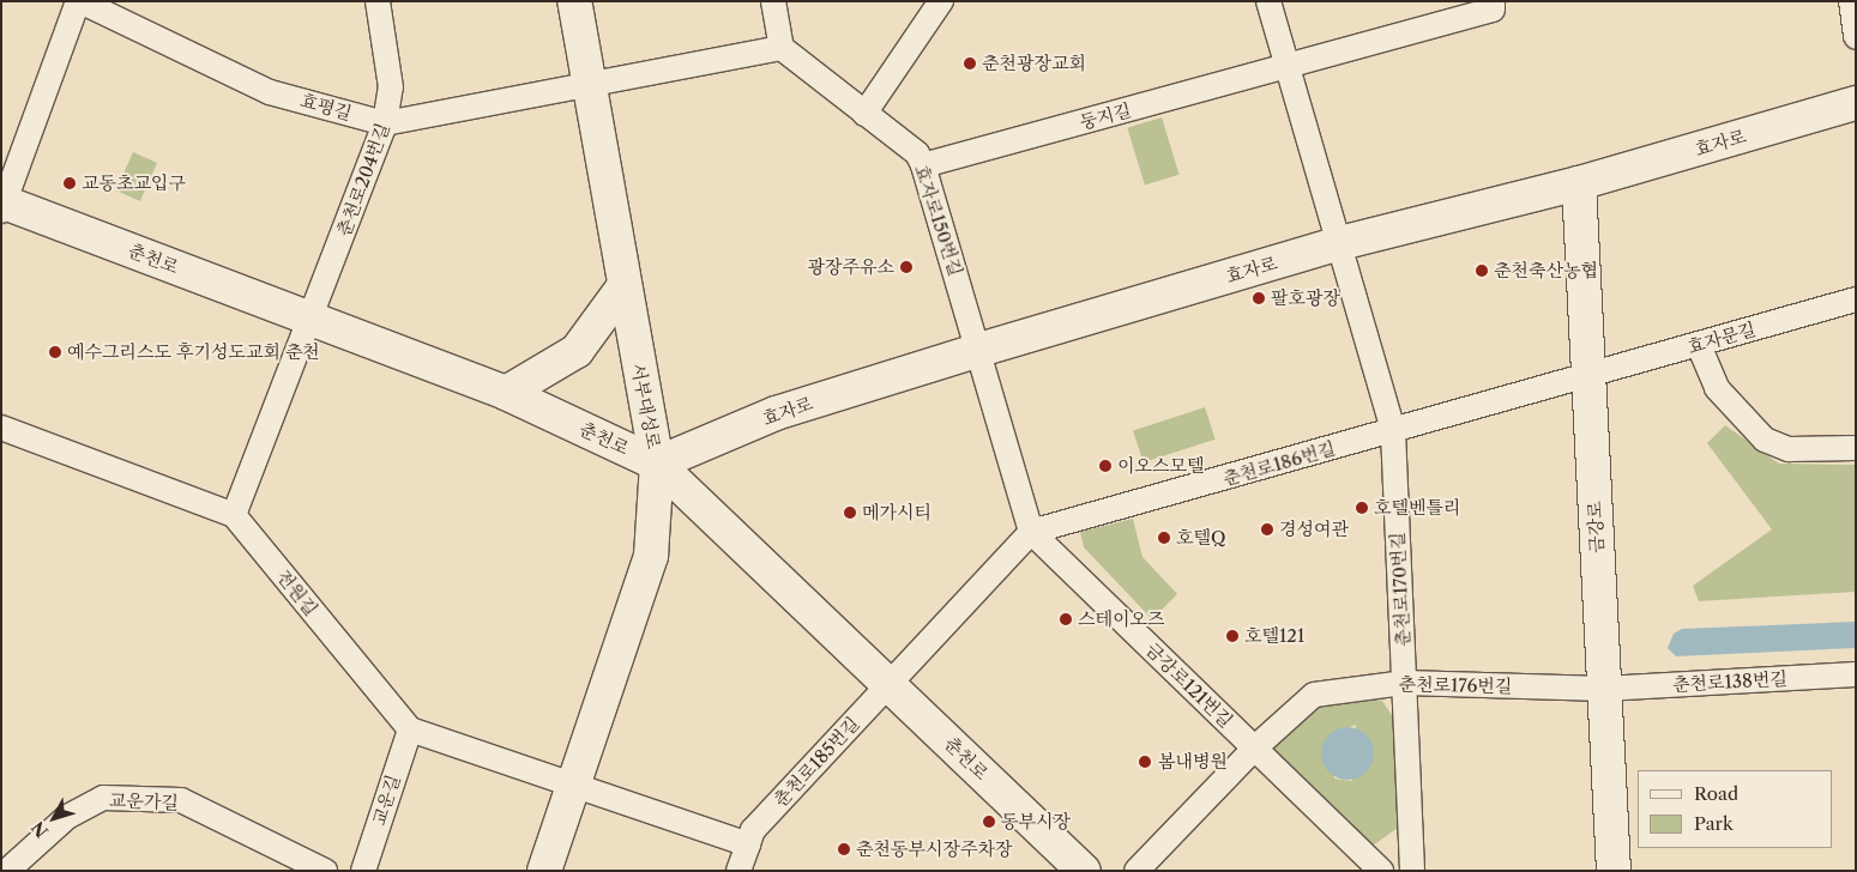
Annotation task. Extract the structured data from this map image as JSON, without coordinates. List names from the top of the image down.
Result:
{
  "streets": {
    "street": [
      "효평길",
      "둥지길",
      "효자로",
      "춘천로204번길",
      "효자로150번길",
      "춘천로",
      "효자문길",
      "서부대성로",
      "춘천로186번길",
      "금강로",
      "춘천로170번길",
      "전원길",
      "춘천로138번길",
      "금강로121번길",
      "춘천로176번길",
      "춘천로185번길",
      "교운길",
      "교운가길"
    ]
  },
  "crossings": [
    ["효평길", "춘천로204번길"],
    ["효평길", "춘천로"],
    ["효평길", "서부대성로"],
    ["둥지길", "효자로150번길"],
    ["효자로", "효자로150번길"],
    ["효자로", "춘천로"],
    ["효자로", "서부대성로"],
    ["효자로", "금강로"],
    ["효자로", "춘천로170번길"],
    ["효자로", "금강로121번길"],
    ["춘천로204번길", "춘천로"],
    ["춘천로204번길", "전원길"],
    ["효자로150번길", "금강로121번길"],
    ["춘천로", "서부대성로"],
    ["춘천로", "춘천로185번길"],
    ["효자문길", "춘천로186번길"],
    ["효자문길", "금강로"],
    ["춘천로186번길", "금강로"],
    ["춘천로186번길", "춘천로170번길"],
    ["춘천로186번길", "금강로121번길"],
    ["금강로", "춘천로138번길"],
    ["금강로", "춘천로176번길"],
    ["춘천로170번길", "춘천로176번길"],
    ["전원길", "교운길"],
    ["춘천로138번길", "춘천로176번길"],
    ["금강로121번길", "춘천로176번길"]
  ],
  "places": [
    "춘천광장교회",
    "교동초교입구",
    "광장주유소",
    "춘천축산농협",
    "팔호광장",
    "예수그리스도 후기성도교회 춘천",
    "이오스모텔",
    "호텔벤틀리",
    "메가시티",
    "경성여관",
    "호텔Q",
    "스테이오즈",
    "호텔121",
    "봄내병원",
    "동부시장",
    "춘천동부시장주차장"
  ],
  "legend": ["Road", "Park"],
  "north": "bottom left"
}
